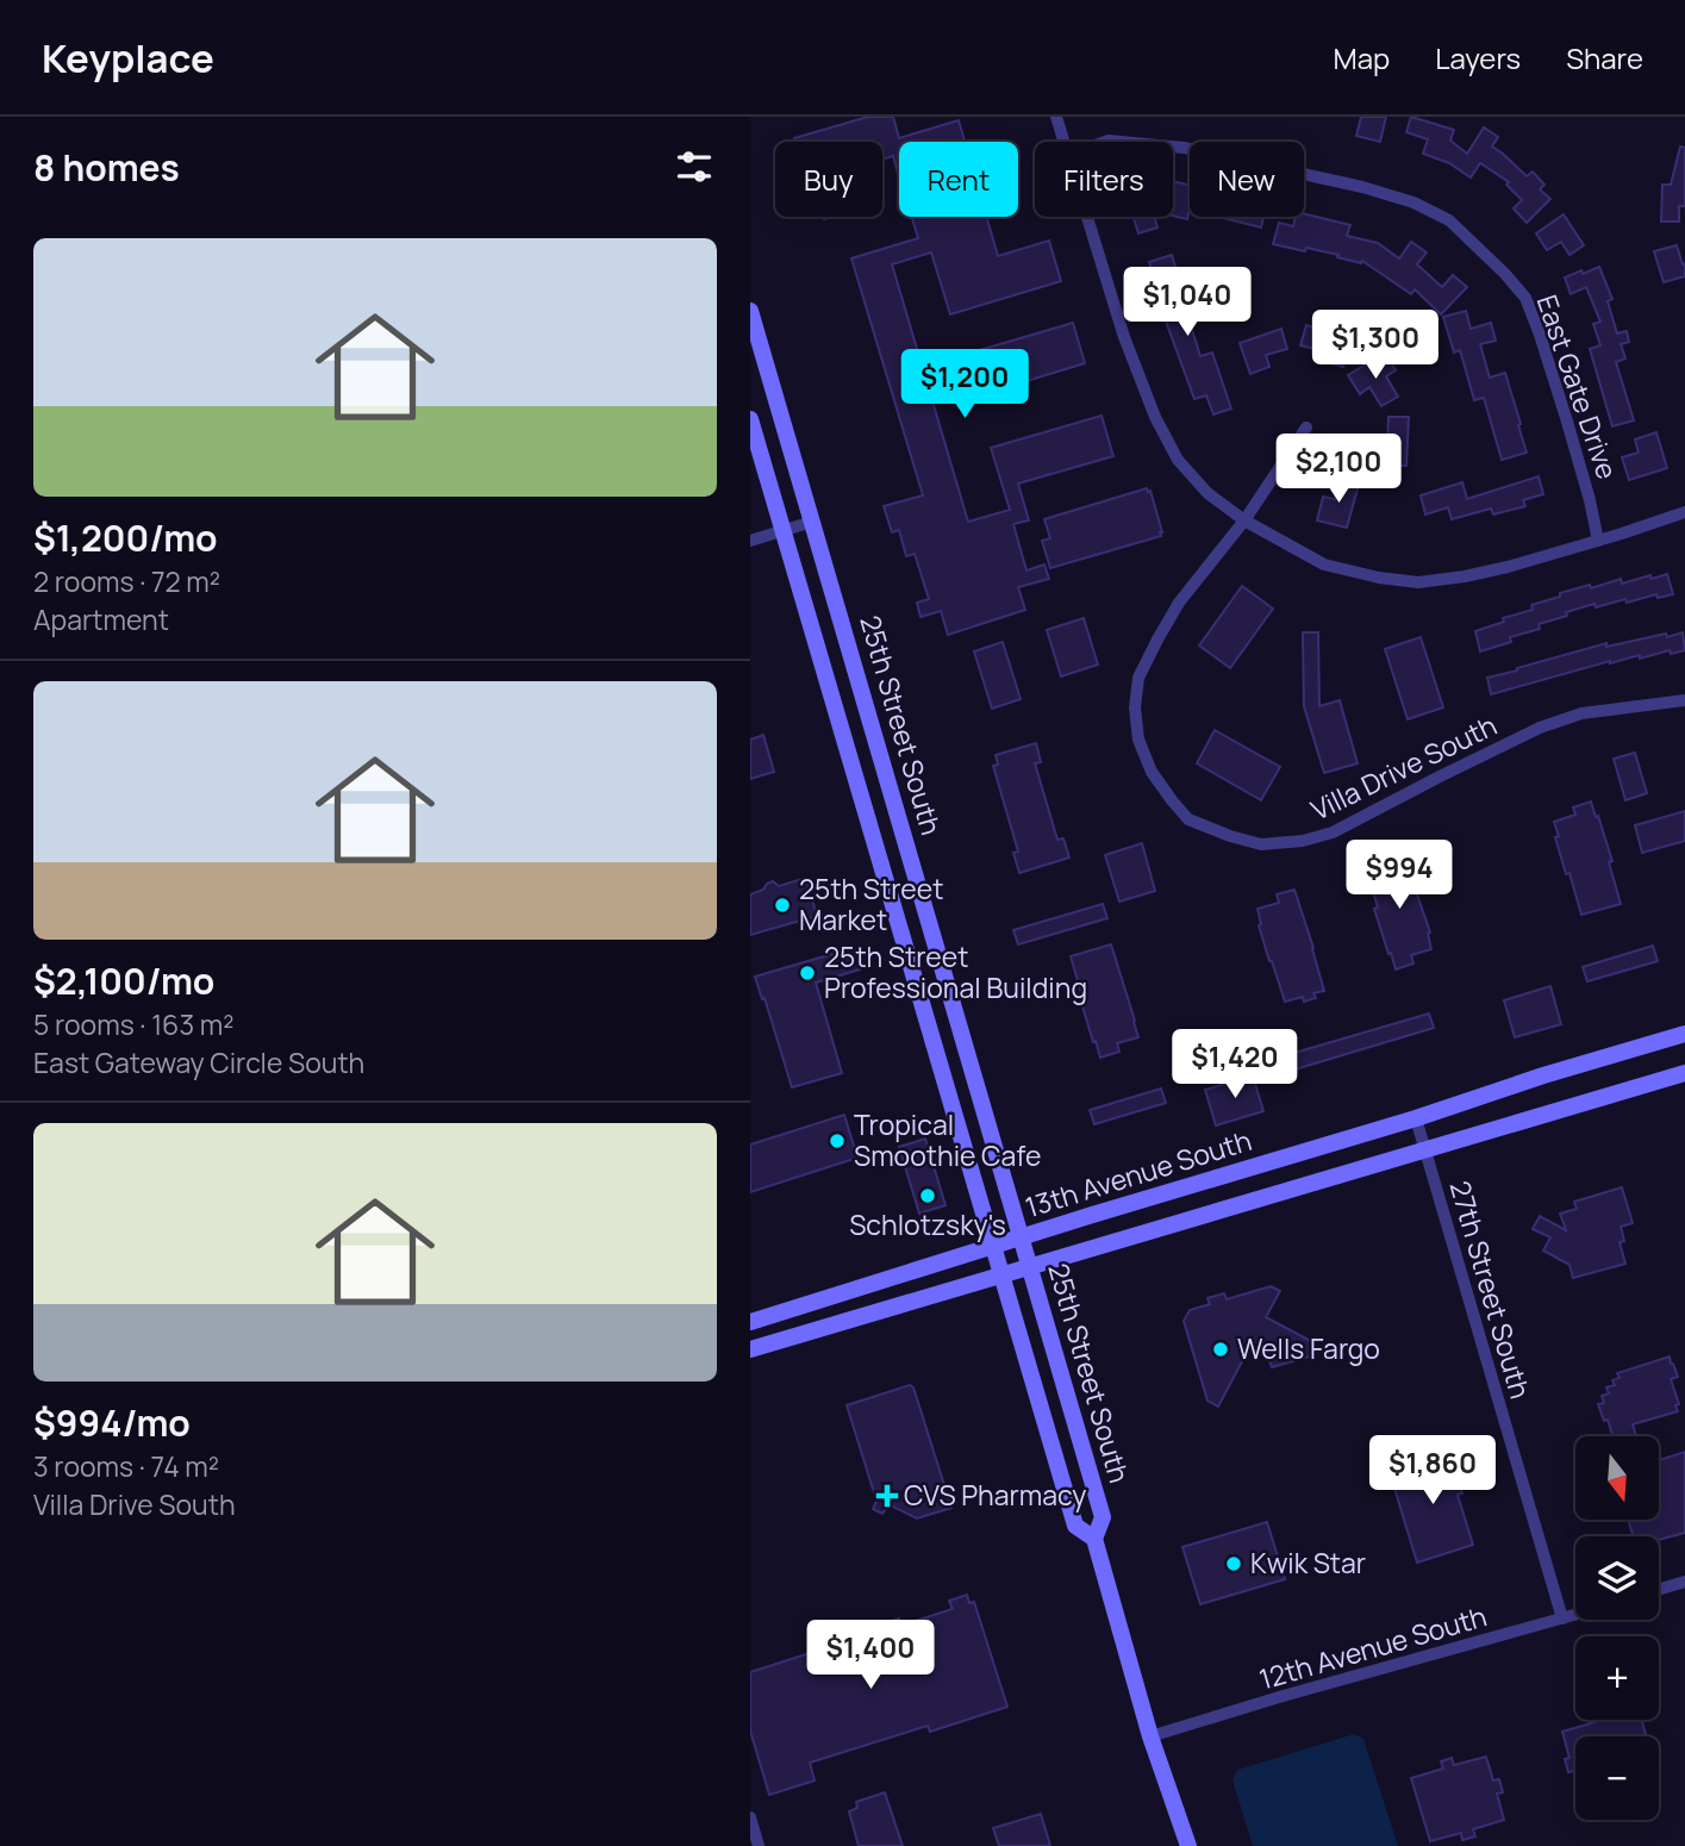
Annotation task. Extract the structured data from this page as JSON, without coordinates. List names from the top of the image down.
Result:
{
  "streets": {
    "main road": ["25th Street South", "13th Avenue South"],
    "street": [
      "East Gate Drive",
      "Villa Drive South",
      "27th Street South",
      "12th Avenue South"
    ]
  },
  "crossings": [
    ["25th Street South", "13th Avenue South"],
    ["25th Street South", "12th Avenue South"],
    ["13th Avenue South", "27th Street South"],
    ["27th Street South", "12th Avenue South"]
  ],
  "places": {
    "other": [
      "25th Street Market",
      "25th Street Professional Building",
      "Tropical Smoothie Cafe",
      "Schlotzsky's",
      "Wells Fargo",
      "Kwik Star"
    ],
    "health": ["CVS Pharmacy"]
  },
  "north": "bottom",
  "page": {
    "header": "Keyplace",
    "nav": ["Map", "Layers", "Share"],
    "heading": "8 homes",
    "chip": [
      "Buy",
      "Rent",
      "Filters",
      "New"
    ],
    "list": [
      {
        "name": "$1,200/mo",
        "note": "2 rooms · 72 m² · Apartment"
      },
      {
        "name": "$2,100/mo",
        "note": "5 rooms · 163 m² · East Gateway Circle South"
      },
      {
        "name": "$994/mo",
        "note": "3 rooms · 74 m² · Villa Drive South"
      }
    ],
    "price": [
      "$1,040",
      "$1,300",
      "$1,200",
      "$2,100",
      "$994",
      "$1,420",
      "$1,860",
      "$1,400"
    ],
    "map_buttons": ["+", "−"]
  }
}
